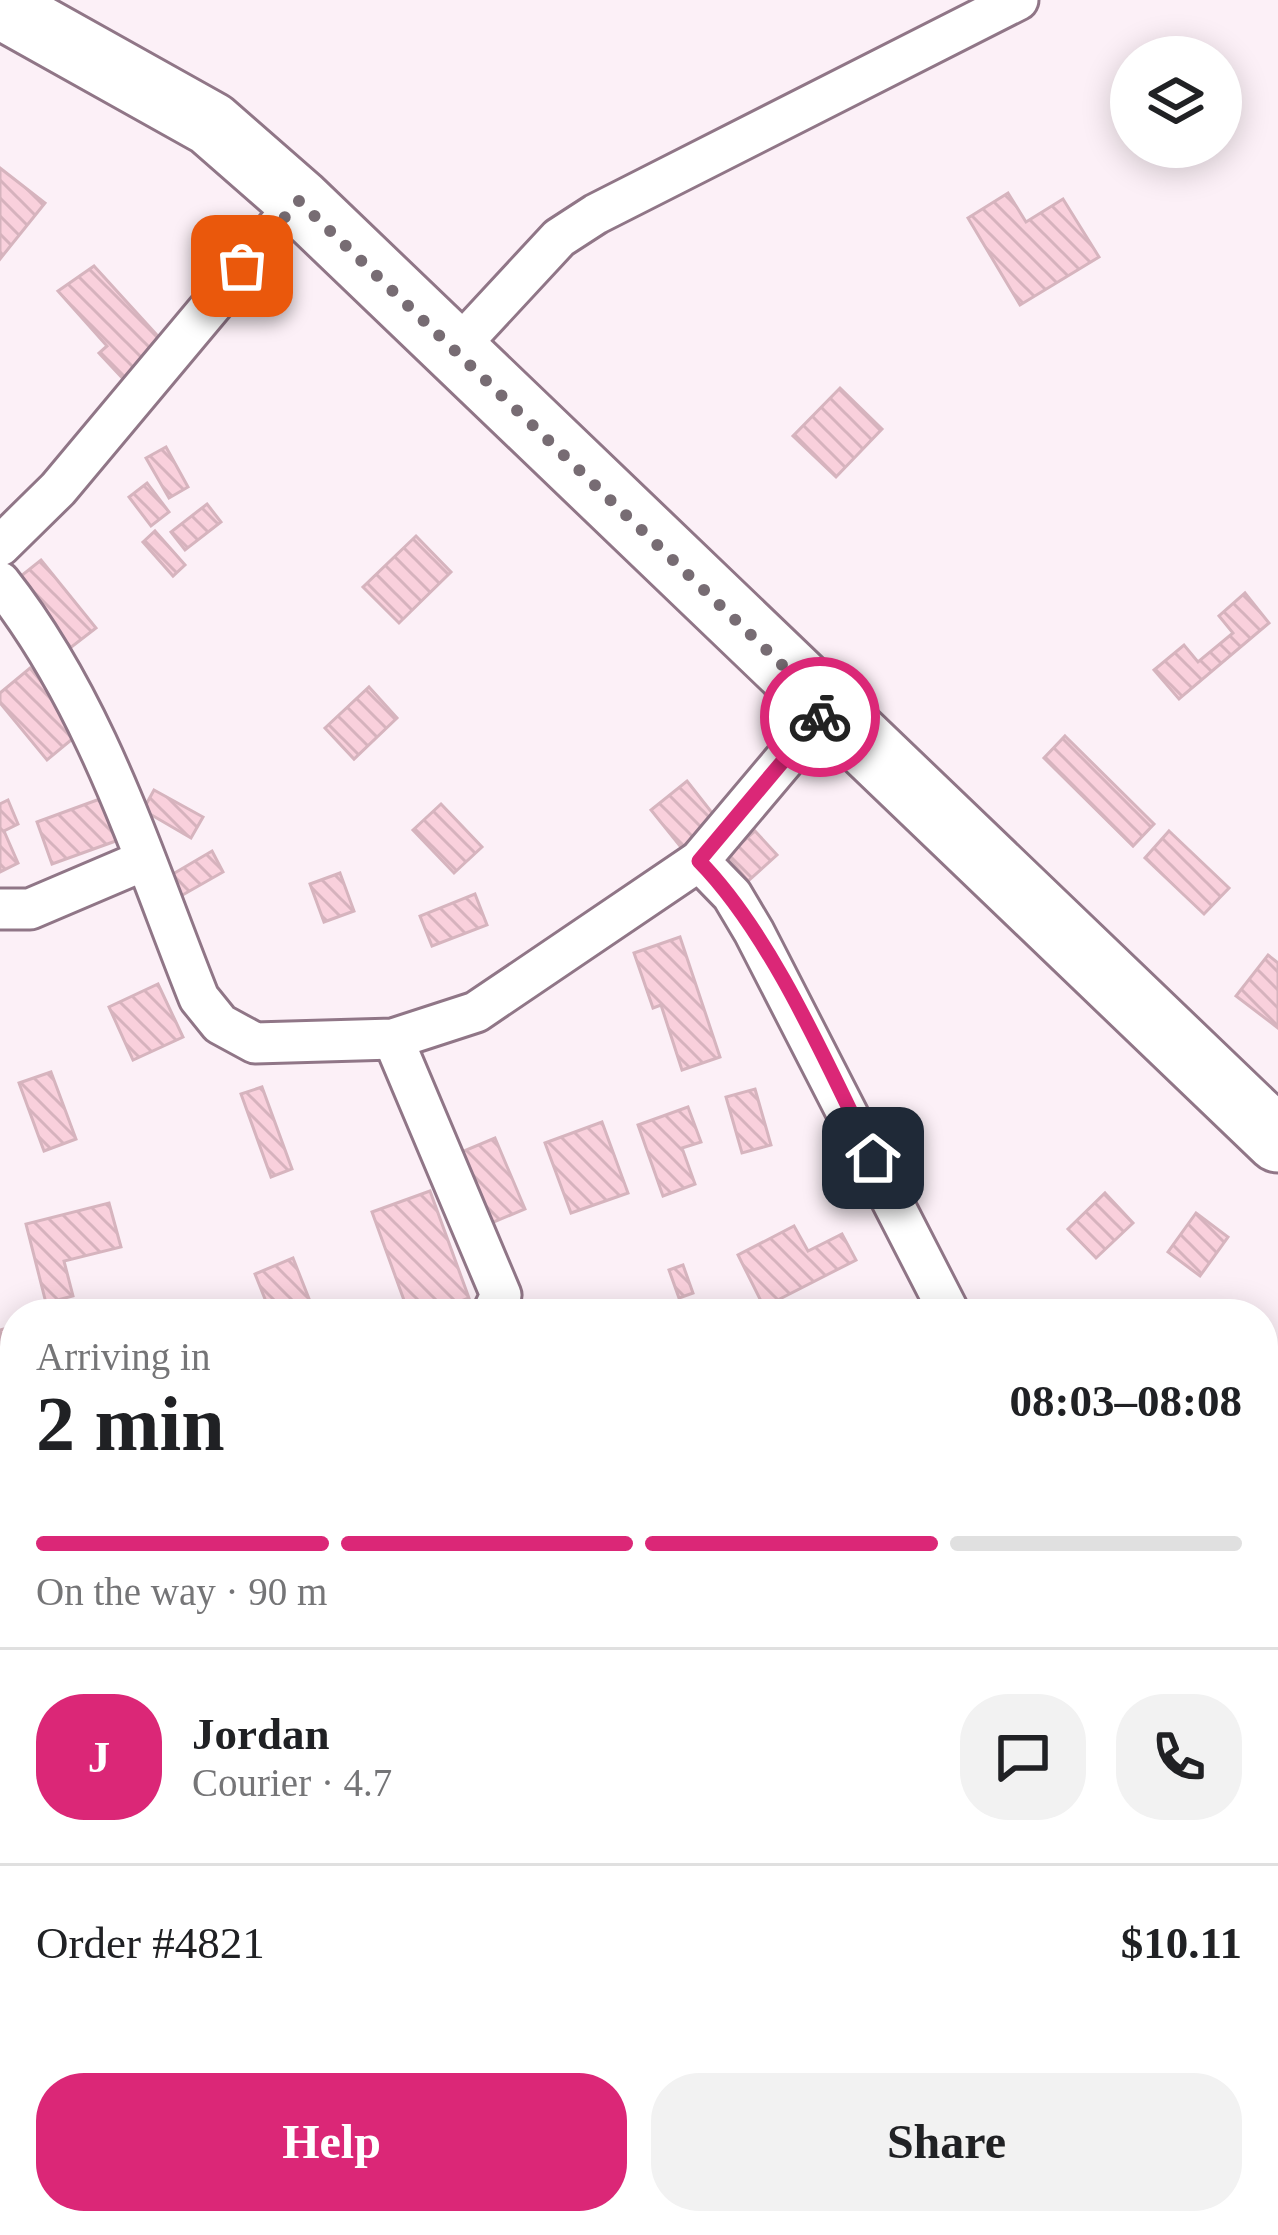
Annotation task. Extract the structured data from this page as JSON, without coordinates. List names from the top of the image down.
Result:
{
  "page": {
    "heading": ["2 min", "Arriving in", "08:03–08:08"],
    "panel": [
      "Jordan",
      "Courier · 4.7",
      "Order #4821",
      "$10.11"
    ],
    "bar": "On the way · 90 m",
    "round": "J",
    "buttons": ["Help", "Share"]
  }
}
